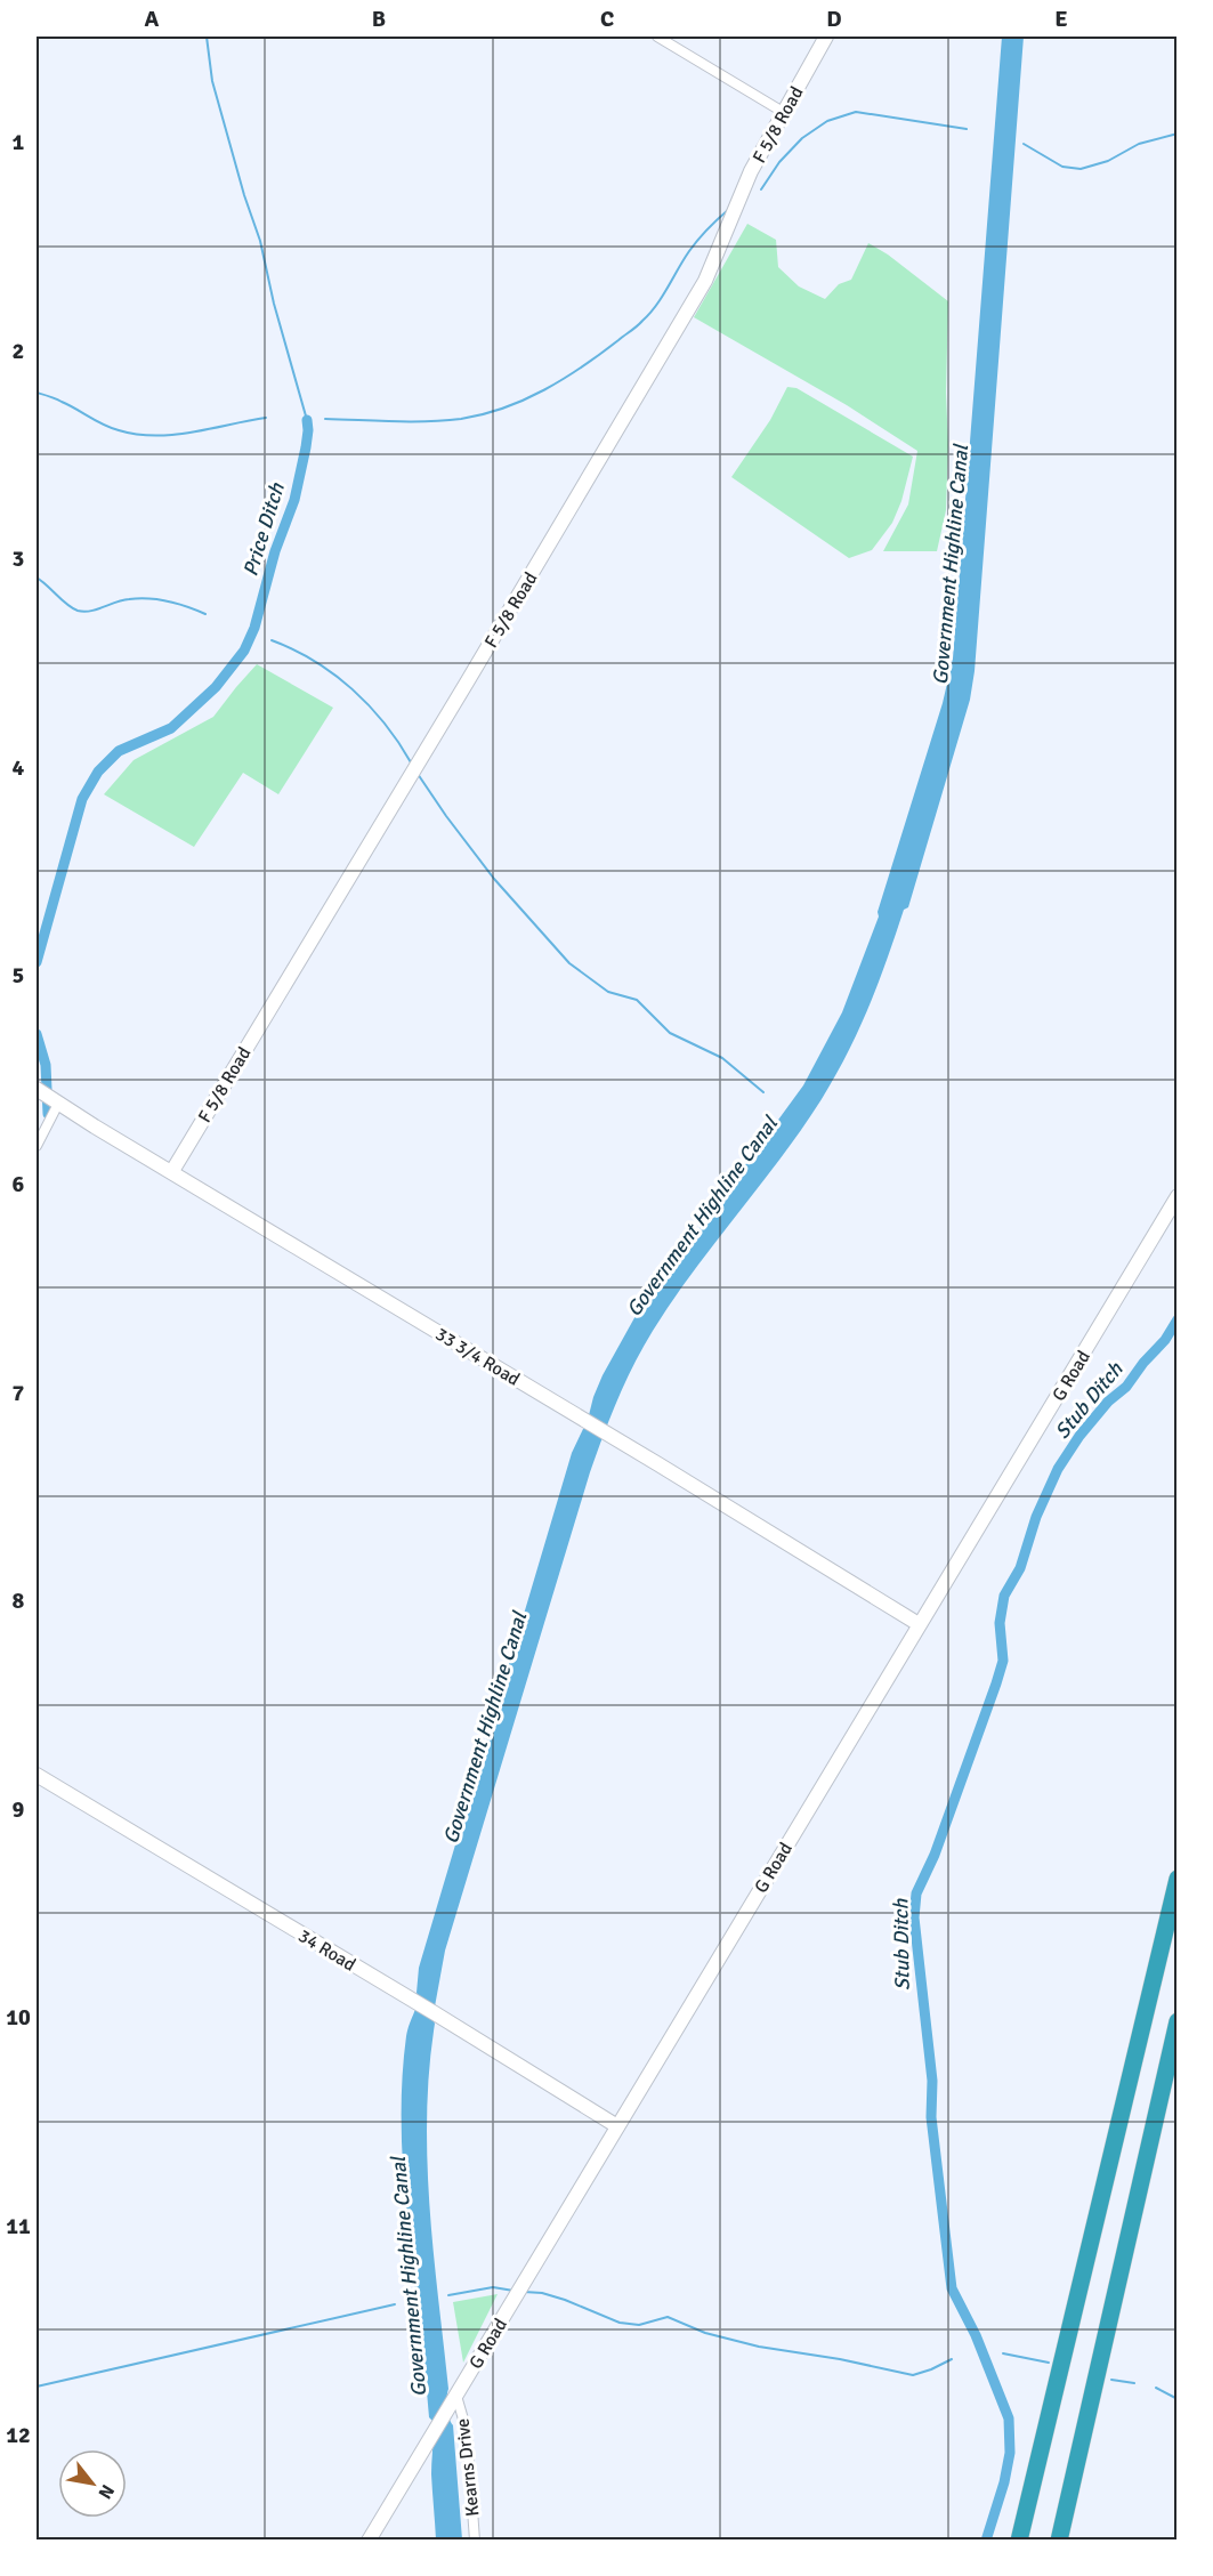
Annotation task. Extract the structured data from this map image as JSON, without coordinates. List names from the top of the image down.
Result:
{
  "streets": {
    "street": [
      "F 5/8 Road",
      "33 3/4 Road",
      "G Road",
      "34 Road",
      "Kearns Drive"
    ]
  },
  "crossings": [
    ["F 5/8 Road", "33 3/4 Road"],
    ["33 3/4 Road", "G Road"],
    ["G Road", "34 Road"],
    ["G Road", "Kearns Drive"]
  ],
  "water": ["Price Ditch", "Government Highline Canal", "Stub Ditch"],
  "north": "bottom right",
  "grid": {
    "columns": [
      "A",
      "B",
      "C",
      "D",
      "E"
    ],
    "rows": [
      "1",
      "2",
      "3",
      "4",
      "5",
      "6",
      "7",
      "8",
      "9",
      "10",
      "11",
      "12"
    ]
  }
}
